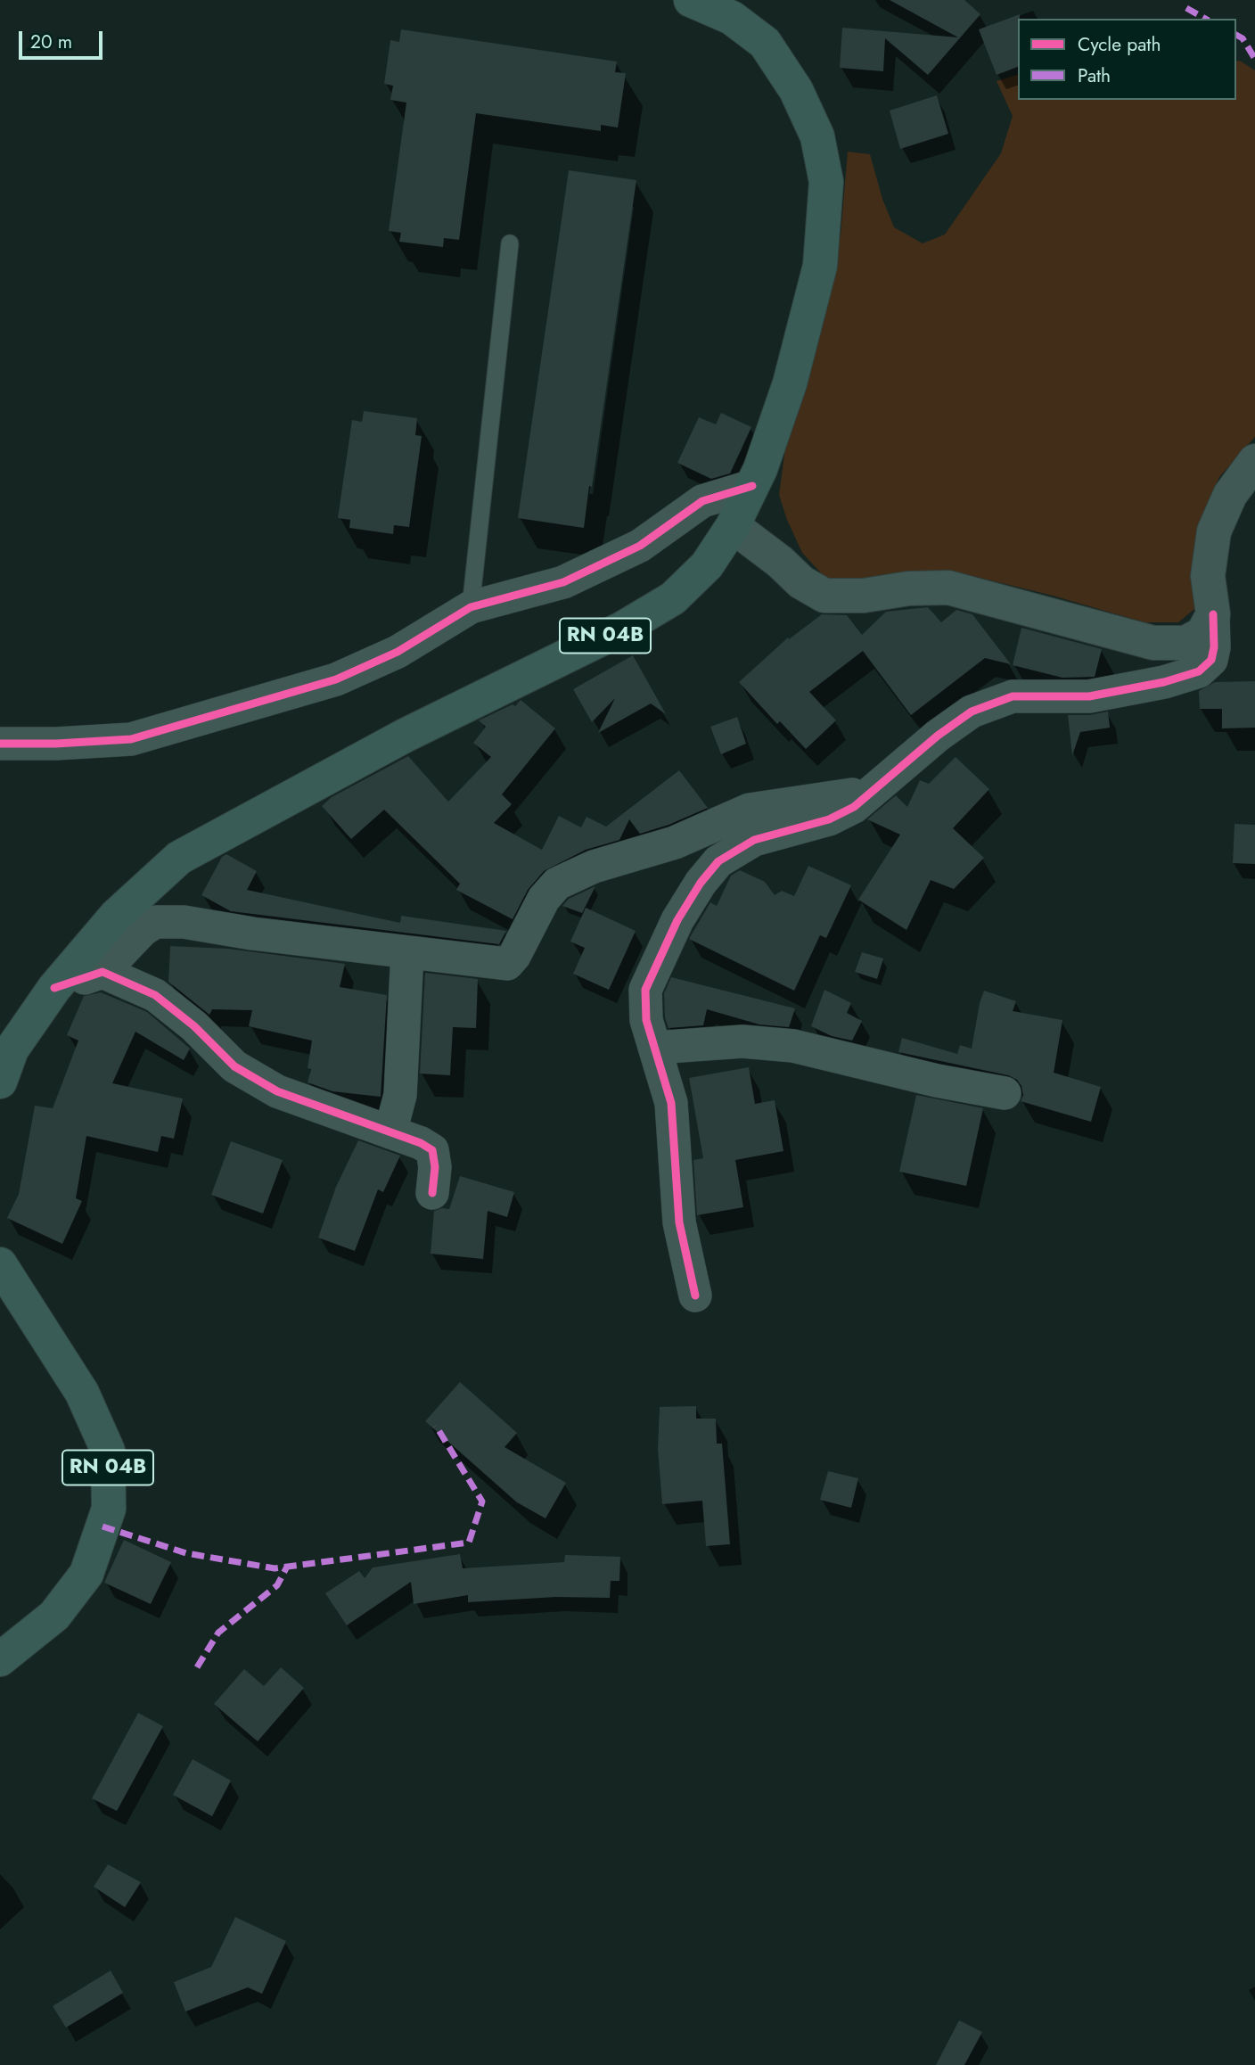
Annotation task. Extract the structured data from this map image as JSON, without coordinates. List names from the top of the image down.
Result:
{
  "streets": {
    "main road": ["RN 04B"]
  },
  "legend": ["Cycle path", "Path"],
  "scale_bar": "20 m"
}
